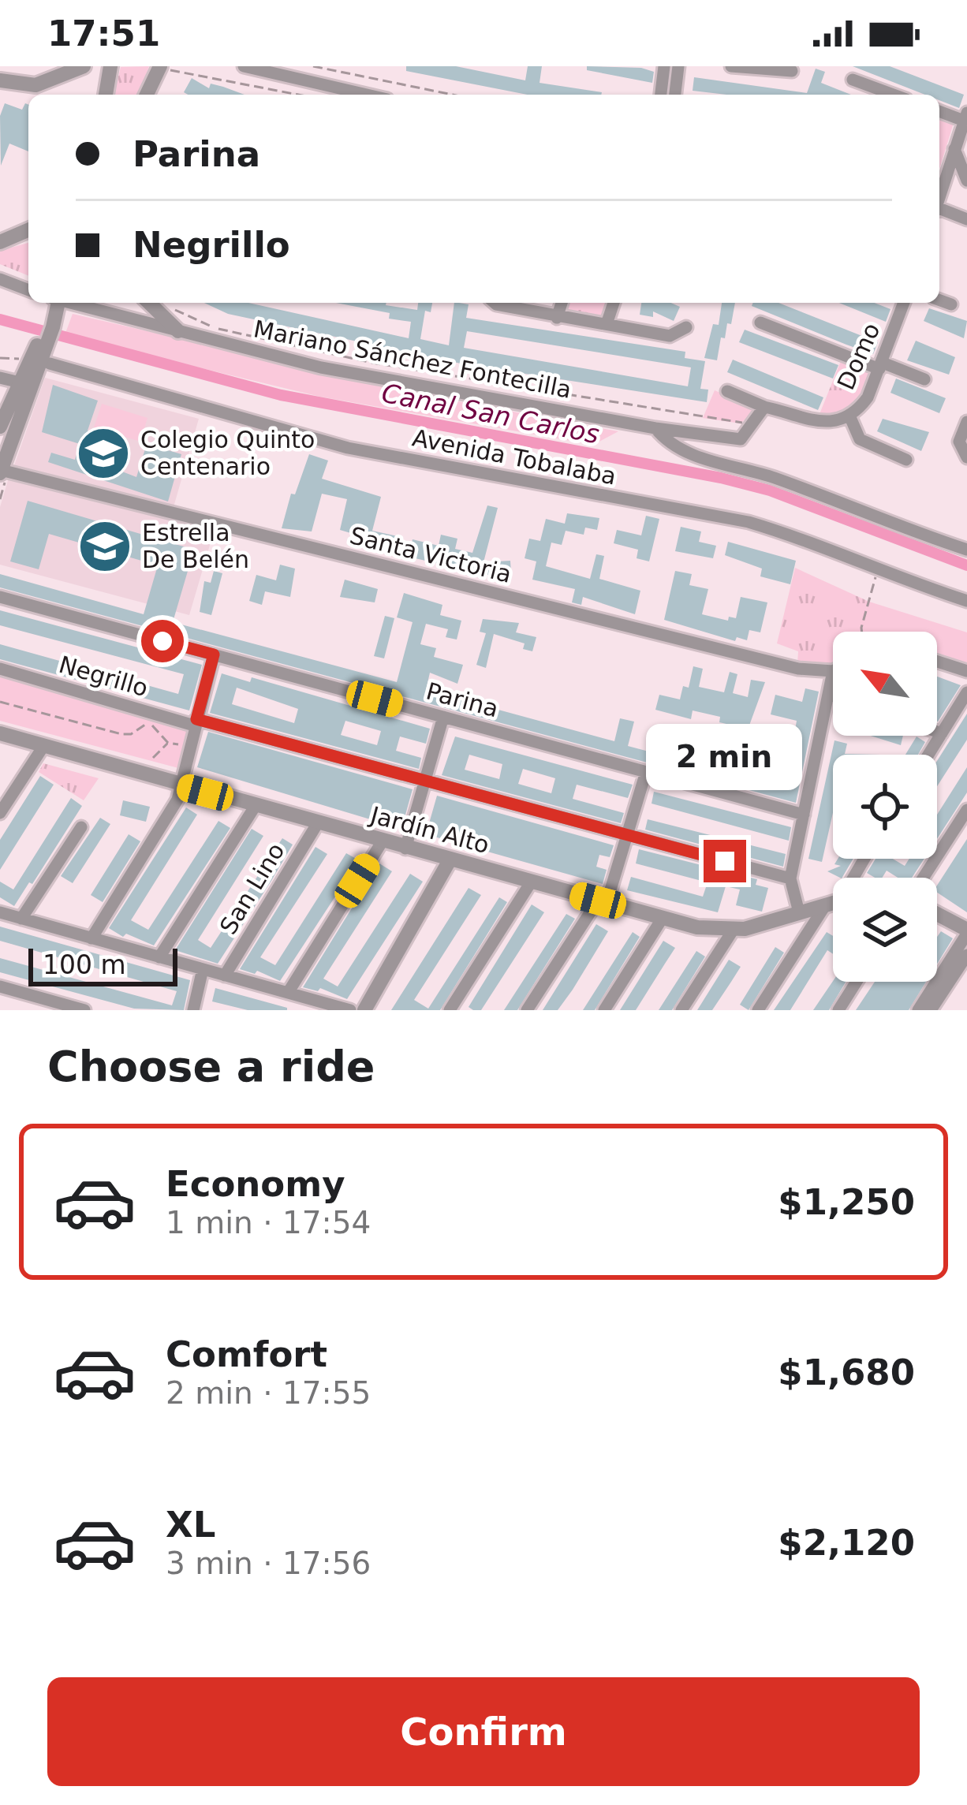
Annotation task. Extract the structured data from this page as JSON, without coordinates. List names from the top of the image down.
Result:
{
  "streets": {
    "street": [
      "Domo",
      "Mariano Sánchez Fontecilla",
      "Avenida Tobalaba",
      "Santa Victoria",
      "Negrillo",
      "Parina",
      "Jardín Alto",
      "San Lino"
    ]
  },
  "crossings": [
    ["Jardín Alto", "San Lino"]
  ],
  "water": ["Canal San Carlos"],
  "places": {
    "school or university": ["Colegio Quinto Centenario", "Estrella De Belén"]
  },
  "scale_bar": "100 m",
  "north": "top left",
  "page": {
    "status": "17:51",
    "banner": ["Parina", "Negrillo"],
    "bubble": "2 min",
    "scale": "100 m",
    "heading": "Choose a ride",
    "list": [
      {
        "name": "Economy",
        "note": "1 min · 17:54",
        "value": "$1,250"
      },
      {
        "name": "Comfort",
        "note": "2 min · 17:55",
        "value": "$1,680"
      },
      {
        "name": "XL",
        "note": "3 min · 17:56",
        "value": "$2,120"
      }
    ],
    "buttons": "Confirm"
  }
}
